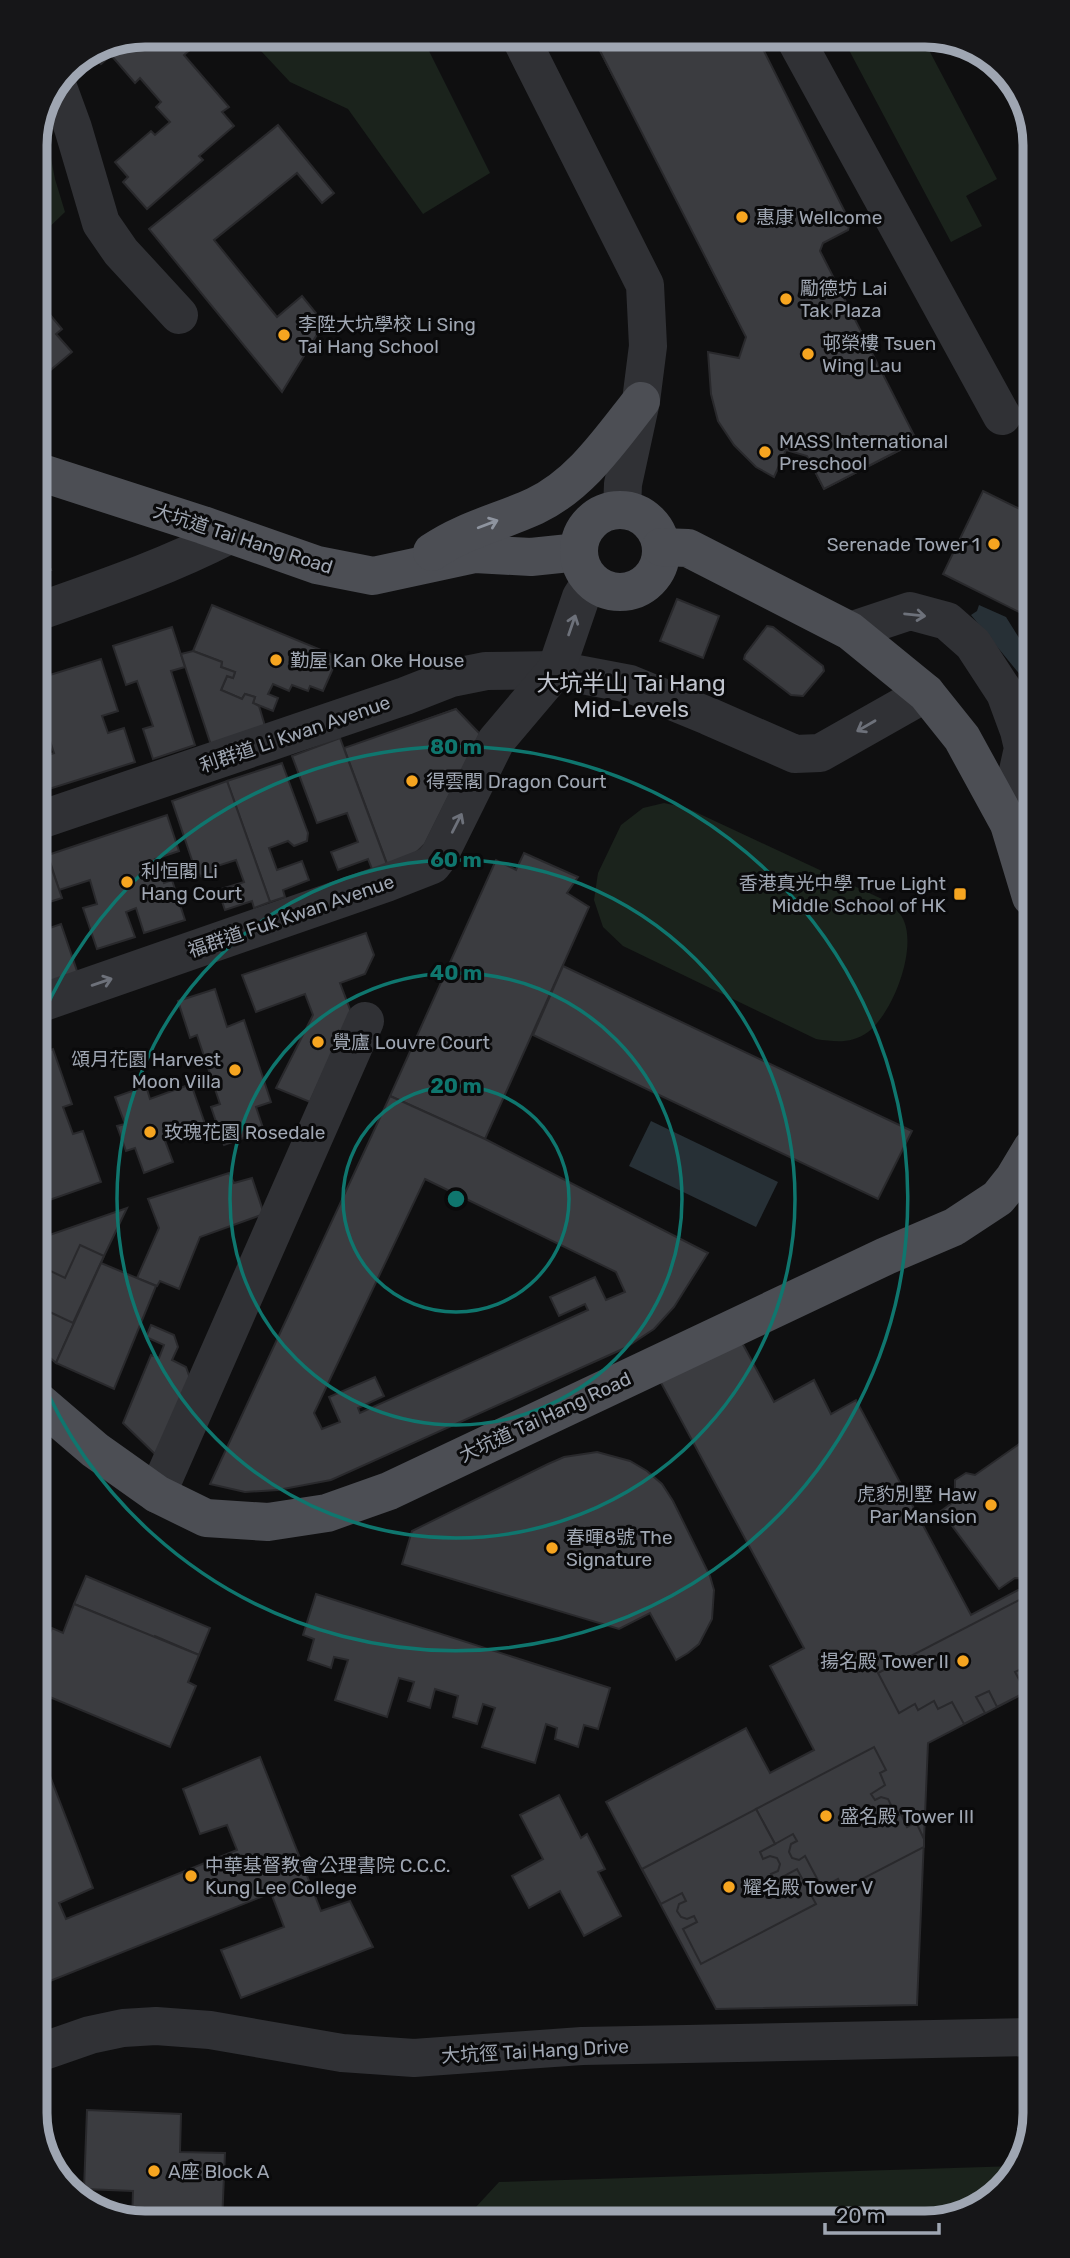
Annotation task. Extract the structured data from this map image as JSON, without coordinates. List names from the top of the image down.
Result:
{
  "streets": {
    "main road": ["大坑道 Tai Hang Road"],
    "street": ["利群道 Li Kwan Avenue", "福群道 Fuk Kwan Avenue", "大坑徑 Tai Hang Drive"]
  },
  "crossings": [
    ["大坑道 Tai Hang Road", "福群道 Fuk Kwan Avenue"],
    ["利群道 Li Kwan Avenue", "福群道 Fuk Kwan Avenue"]
  ],
  "one_way": ["利群道 Li Kwan Avenue", "福群道 Fuk Kwan Avenue"],
  "districts": ["大坑半山 Tai Hang Mid-Levels"],
  "places": {
    "other": [
      "惠康 Wellcome",
      "勵德坊 Lai Tak Plaza",
      "李陞大坑學校 Li Sing Tai Hang School",
      "邨榮樓 Tsuen Wing Lau",
      "MASS International Preschool",
      "Serenade Tower 1",
      "勤屋 Kan Oke House",
      "得雲閣 Dragon Court",
      "利恒閣 Li Hang Court",
      "覺廬 Louvre Court",
      "頌月花園 Harvest Moon Villa",
      "玫瑰花園 Rosedale",
      "虎豹別墅 Haw Par Mansion",
      "春暉8號 The Signature",
      "揚名殿 Tower II",
      "盛名殿 Tower III",
      "中華基督教會公理書院 C.C.C. Kung Lee College",
      "耀名殿 Tower V",
      "A座 Block A"
    ],
    "transit": ["香港真光中學 True Light Middle School of HK"]
  },
  "scale_bar": "20 m",
  "rings": [
    "80 m",
    "60 m",
    "40 m",
    "20 m"
  ]
}
